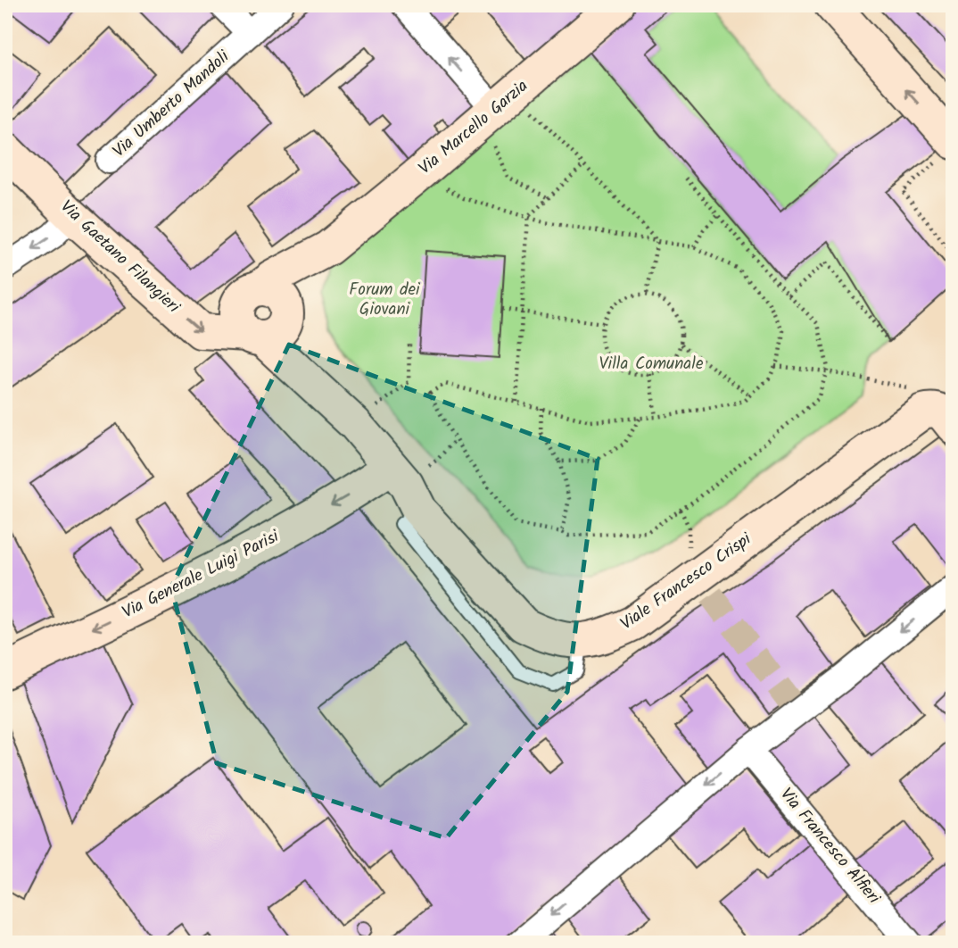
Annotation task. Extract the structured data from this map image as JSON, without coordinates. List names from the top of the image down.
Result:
{
  "streets": {
    "street": [
      "Via Umberto Mandoli",
      "Via Marcello Garzia",
      "Via Gaetano Filangieri",
      "Via Generale Luigi Parisi",
      "Viale Francesco Crispi",
      "Via Francesco Alfieri"
    ]
  },
  "crossings": [
    ["Via Gaetano Filangieri", "Viale Francesco Crispi"],
    ["Via Generale Luigi Parisi", "Viale Francesco Crispi"]
  ],
  "one_way": ["Via Gaetano Filangieri", "Via Generale Luigi Parisi"],
  "parks": ["Forum dei Giovani", "Villa Comunale"]
}
